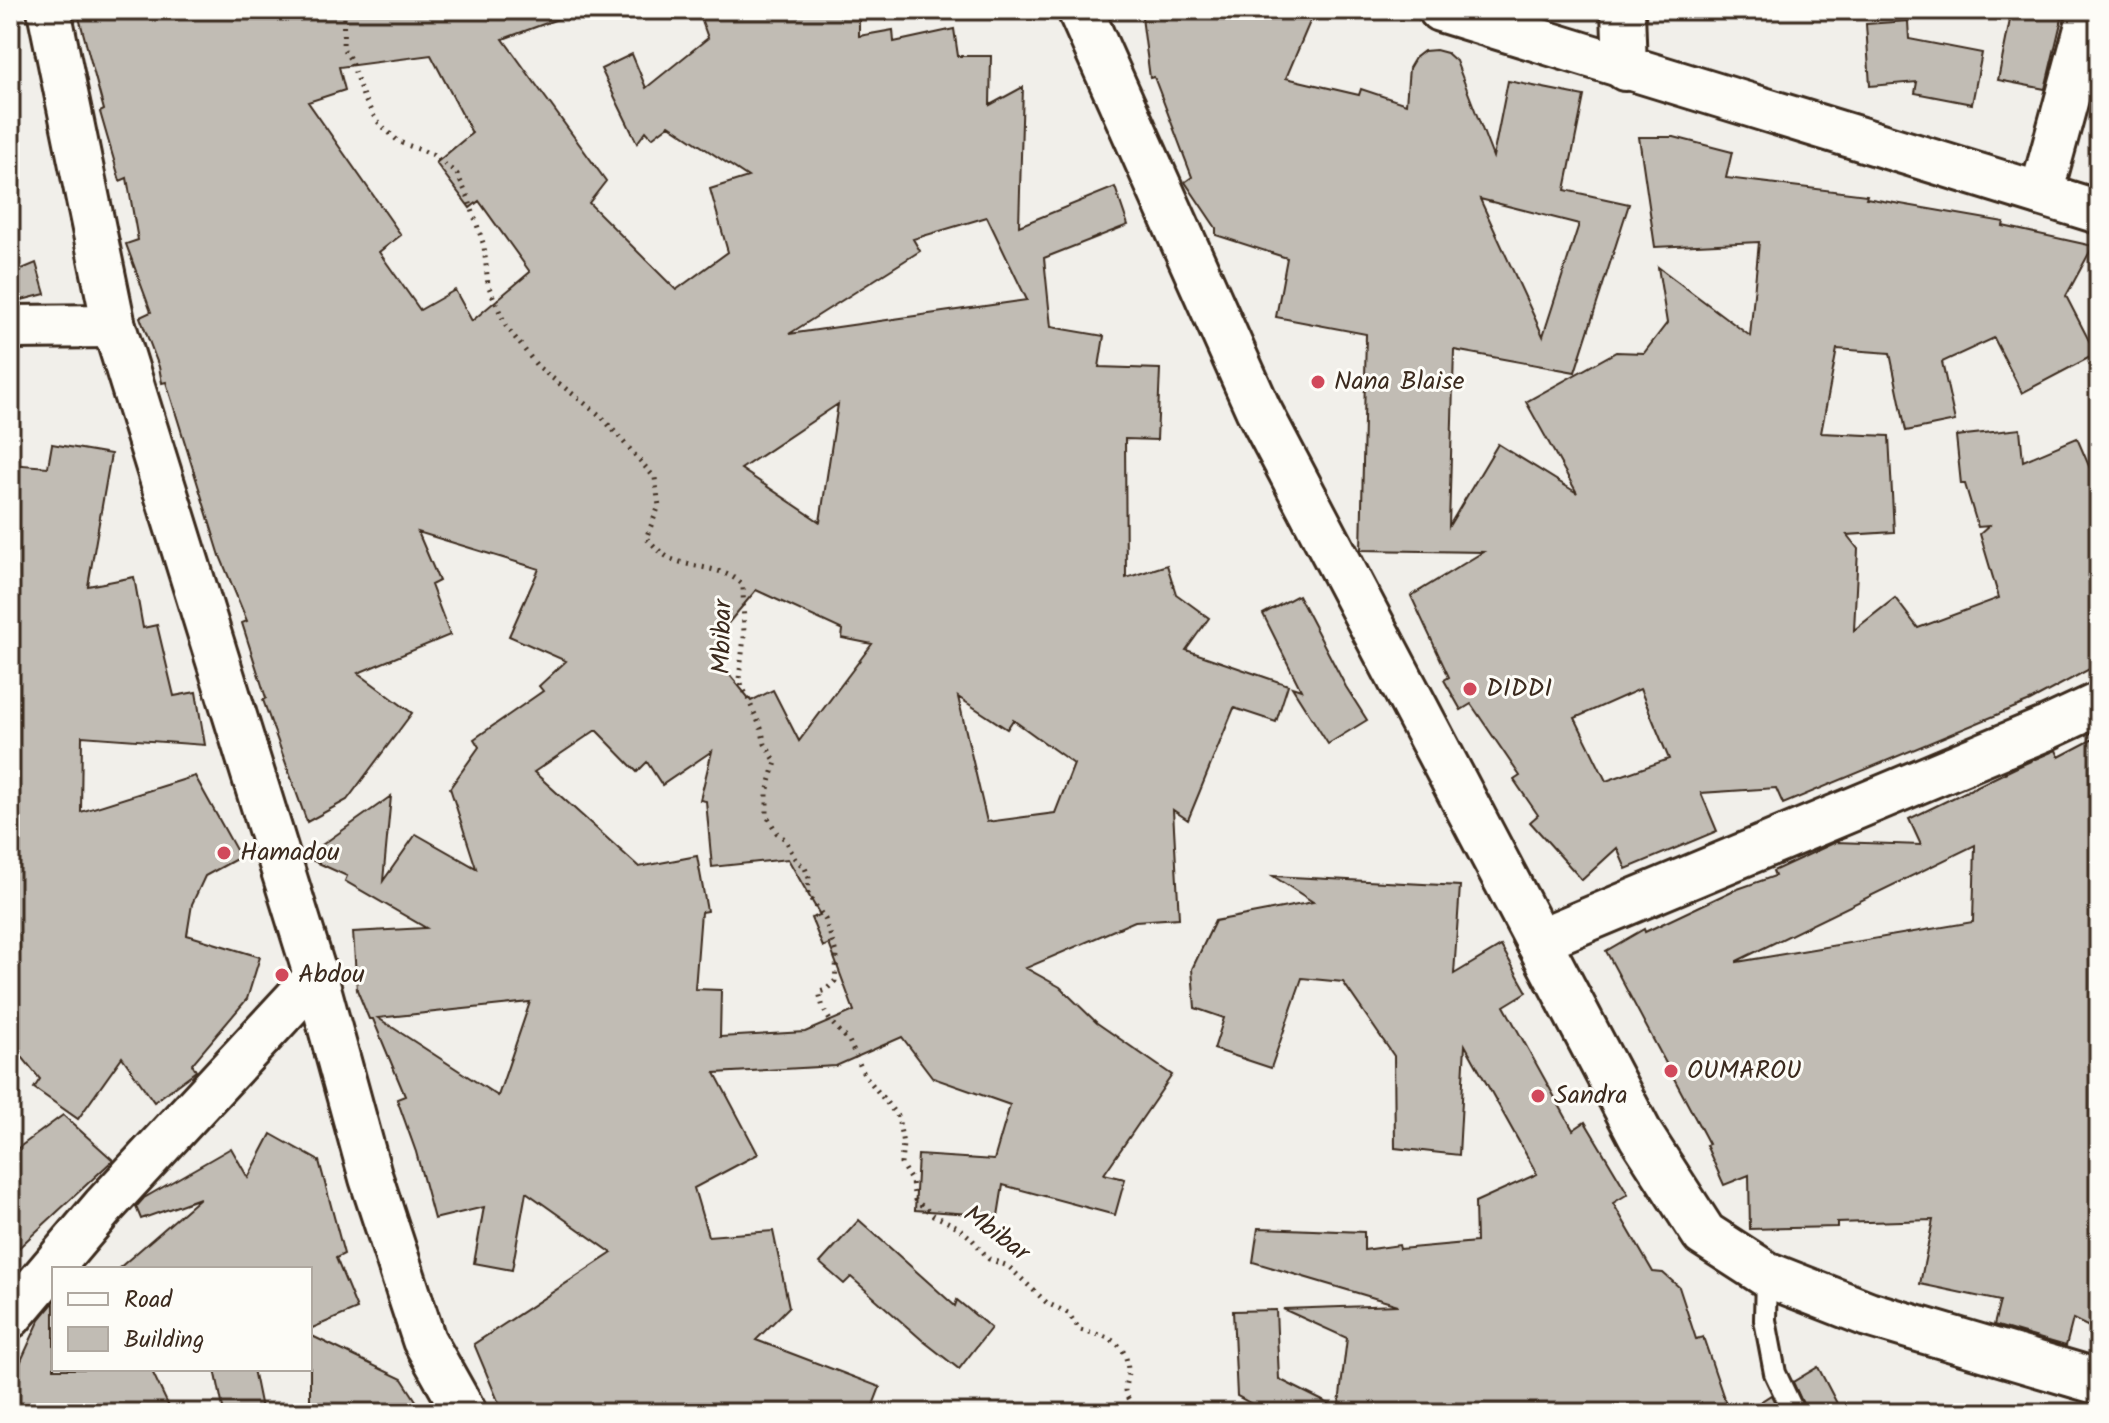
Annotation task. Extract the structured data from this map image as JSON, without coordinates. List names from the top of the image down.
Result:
{
  "streets": {
    "path": ["Mbibar"]
  },
  "places": [
    "Nana Blaise",
    "DIDDI",
    "Hamadou",
    "Abdou",
    "OUMAROU",
    "Sandra"
  ],
  "legend": ["Road", "Building"]
}
